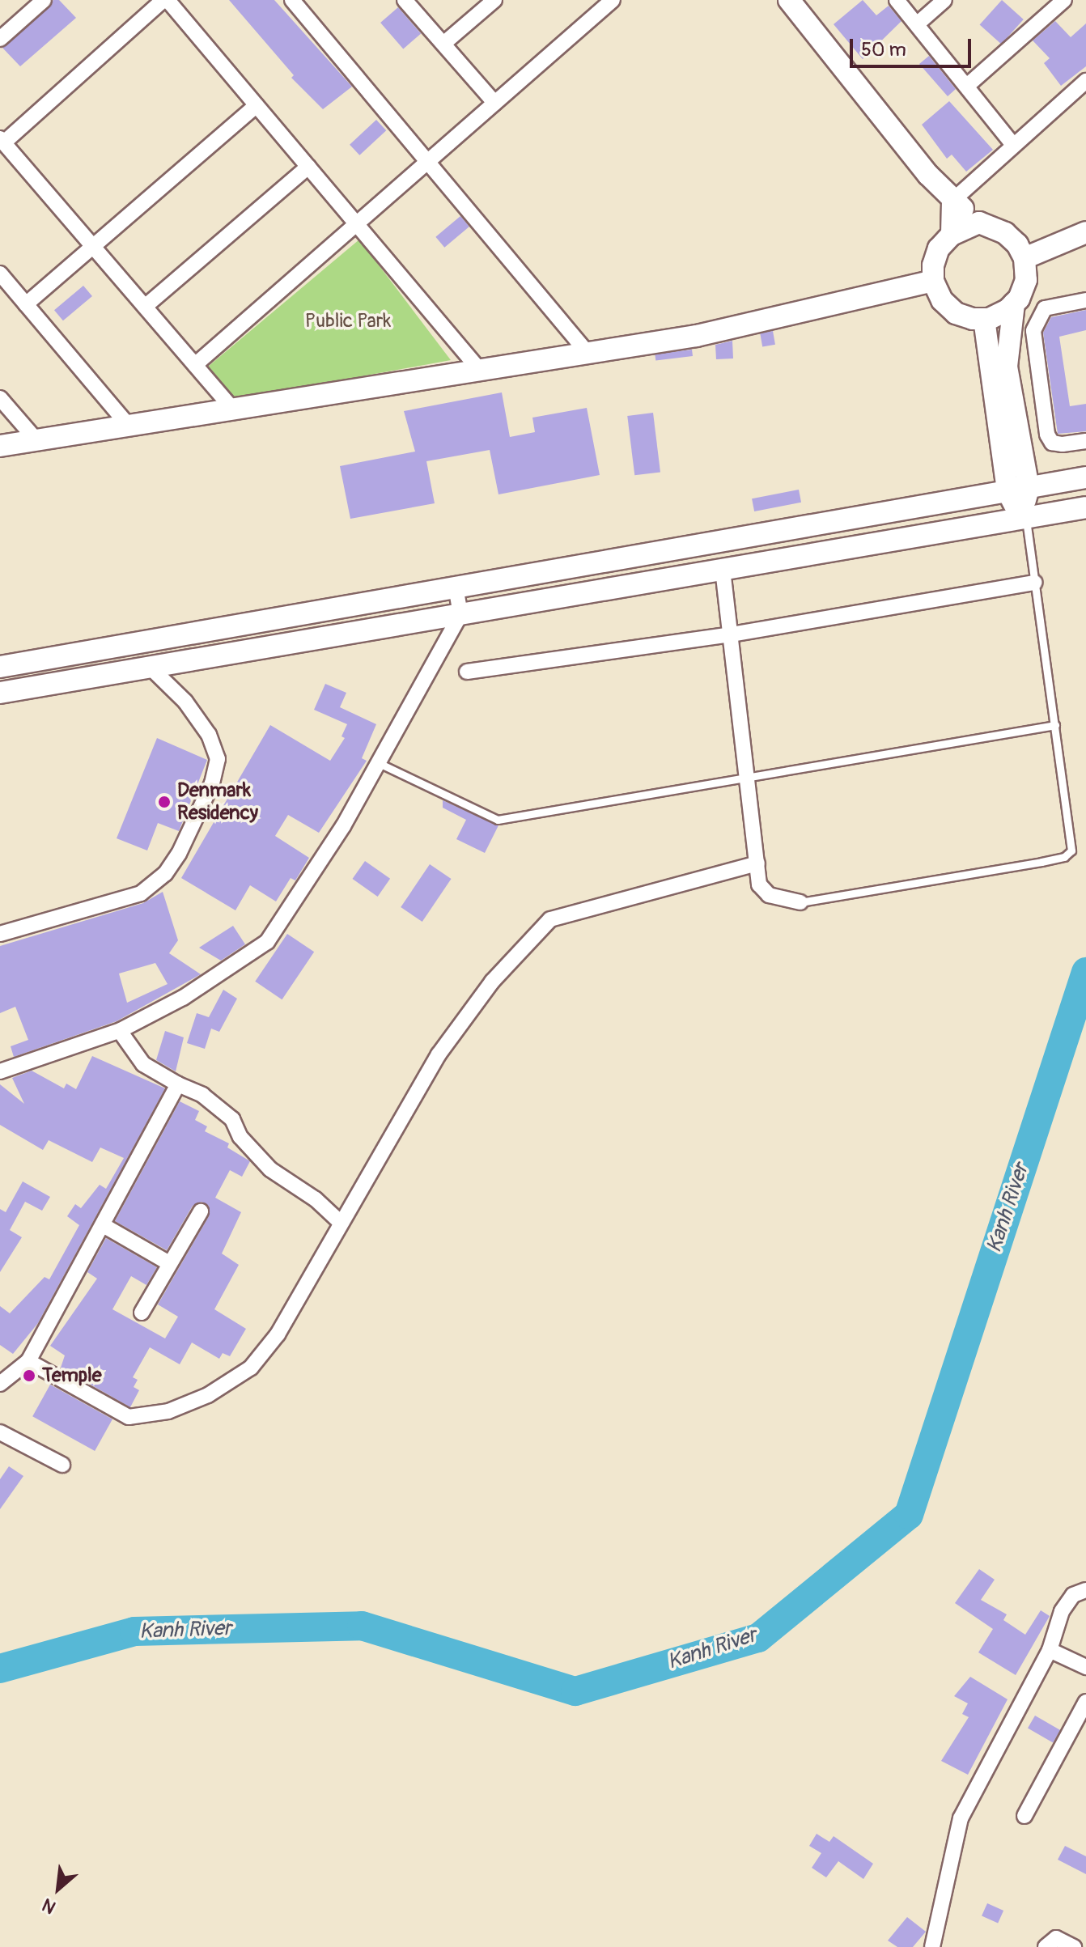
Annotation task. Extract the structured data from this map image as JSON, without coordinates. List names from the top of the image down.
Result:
{
  "water": ["Kanh River"],
  "parks": ["Public Park"],
  "places": ["Denmark Residency", "Temple"],
  "scale_bar": "50 m",
  "north": "bottom left"
}
